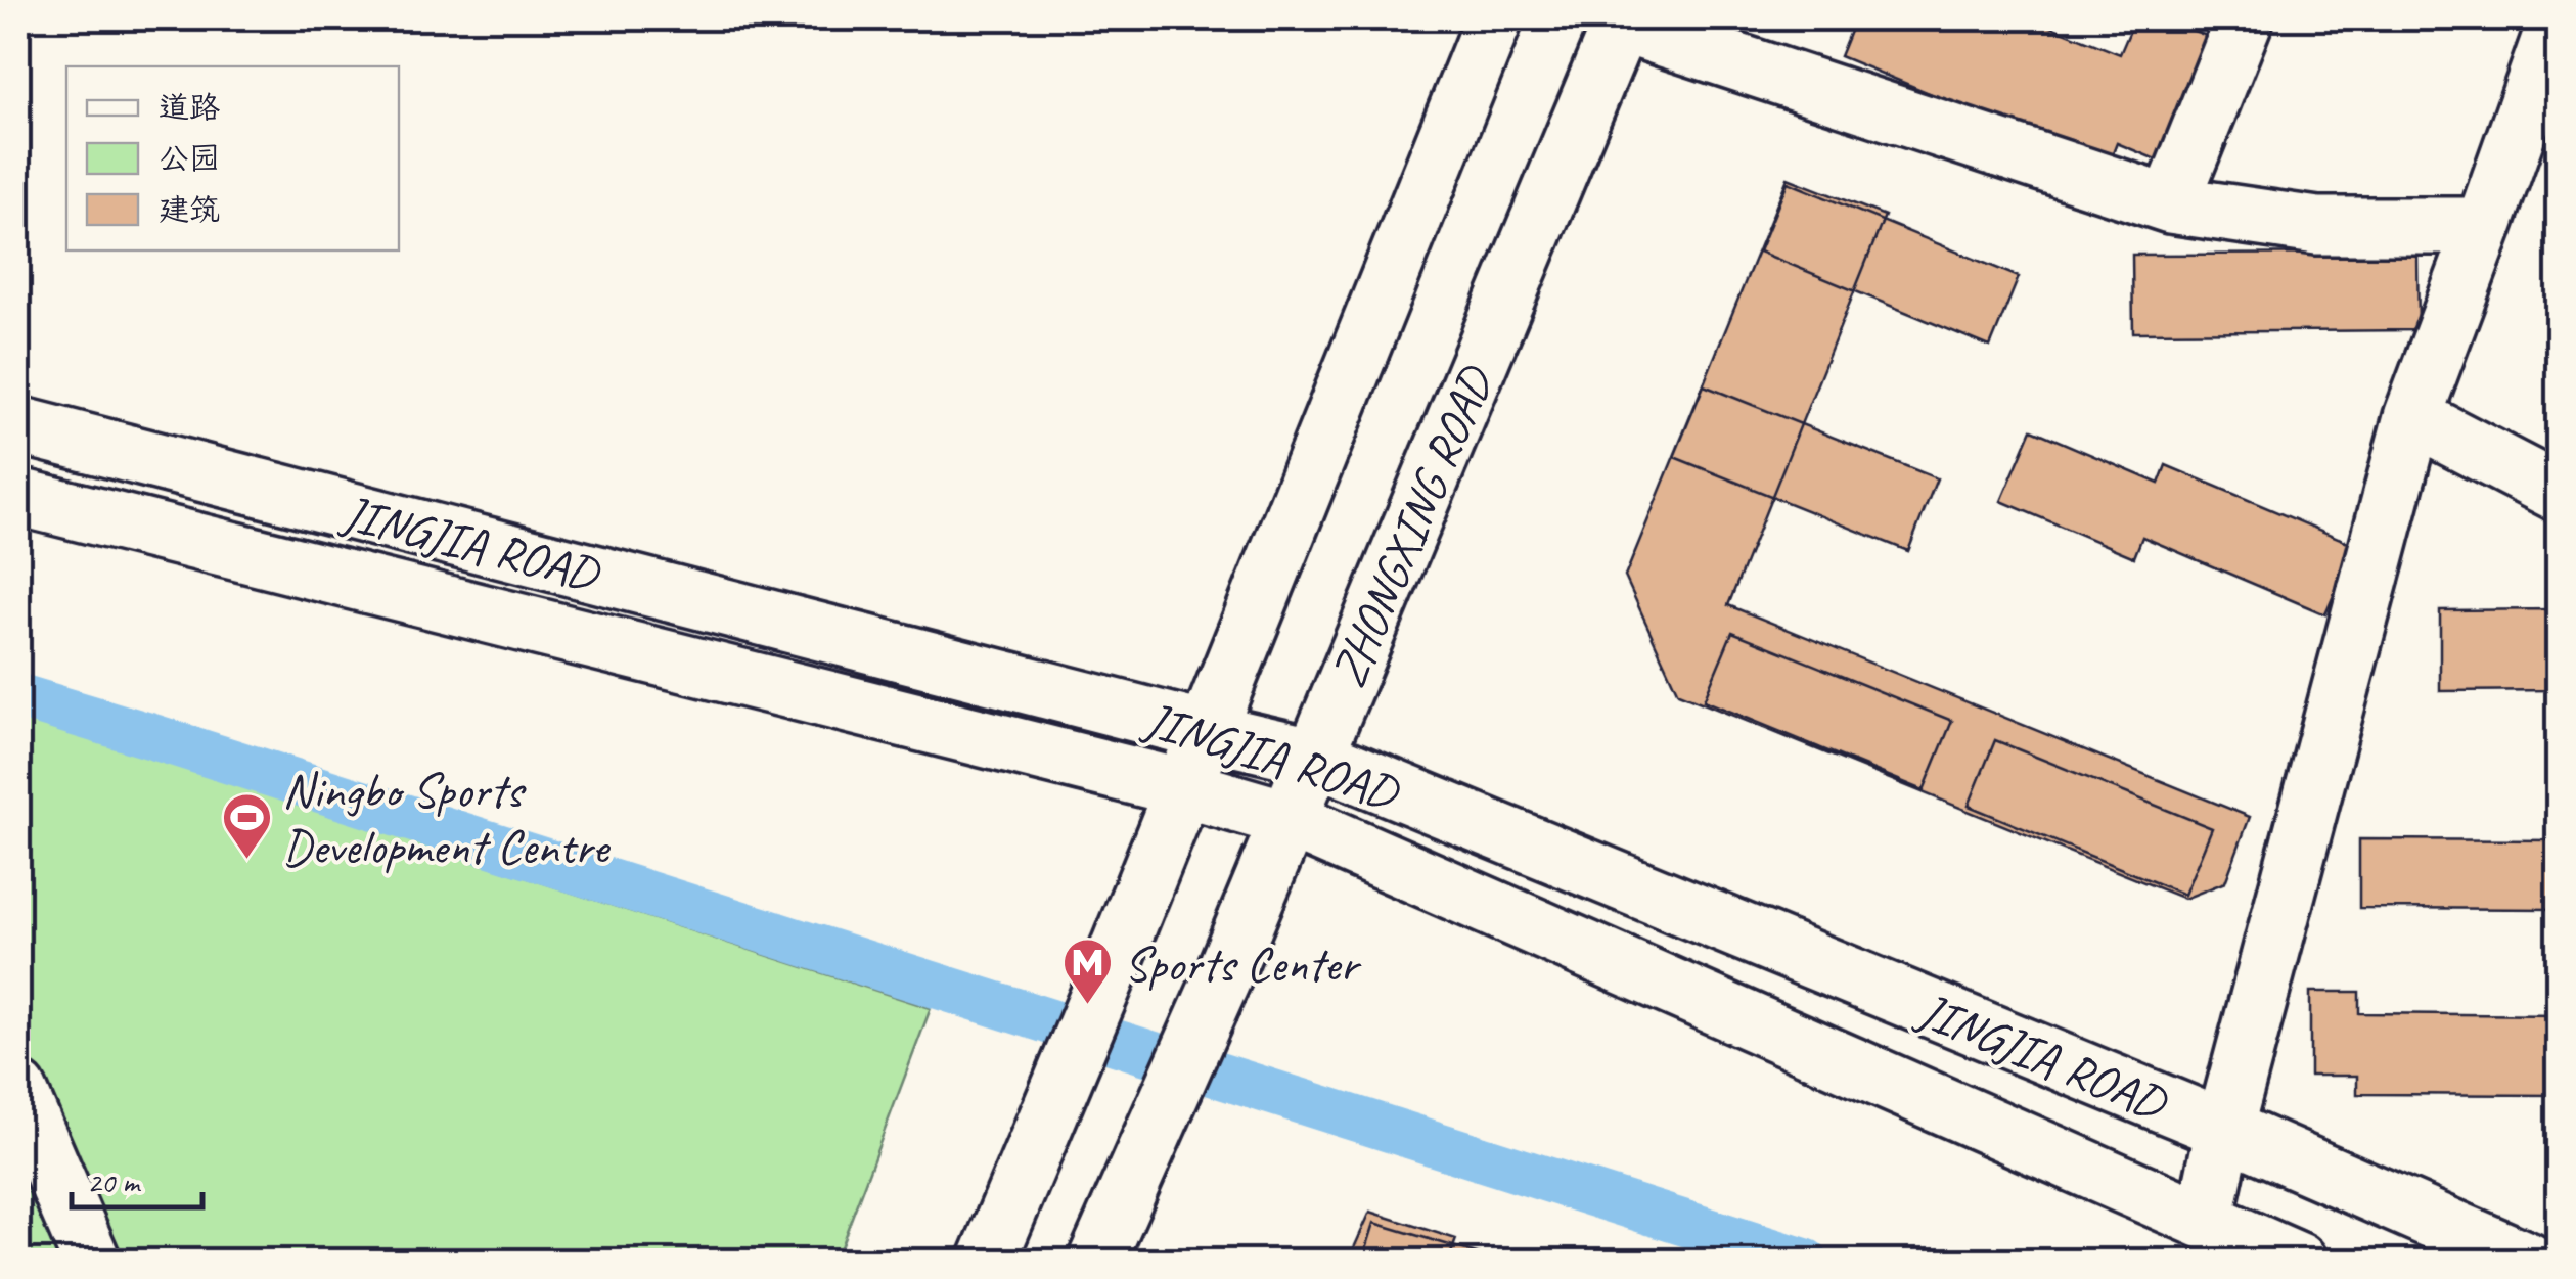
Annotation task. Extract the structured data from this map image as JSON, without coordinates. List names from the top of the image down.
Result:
{
  "streets": {
    "main road": ["ZHONGXING ROAD", "JINGJIA ROAD"]
  },
  "crossings": [
    ["ZHONGXING ROAD", "JINGJIA ROAD"]
  ],
  "places": {
    "sports": ["Ningbo Sports Development Centre"],
    "metro station": ["Sports Center"]
  },
  "legend": ["道路", "公园", "建筑"],
  "scale_bar": "20 m"
}
